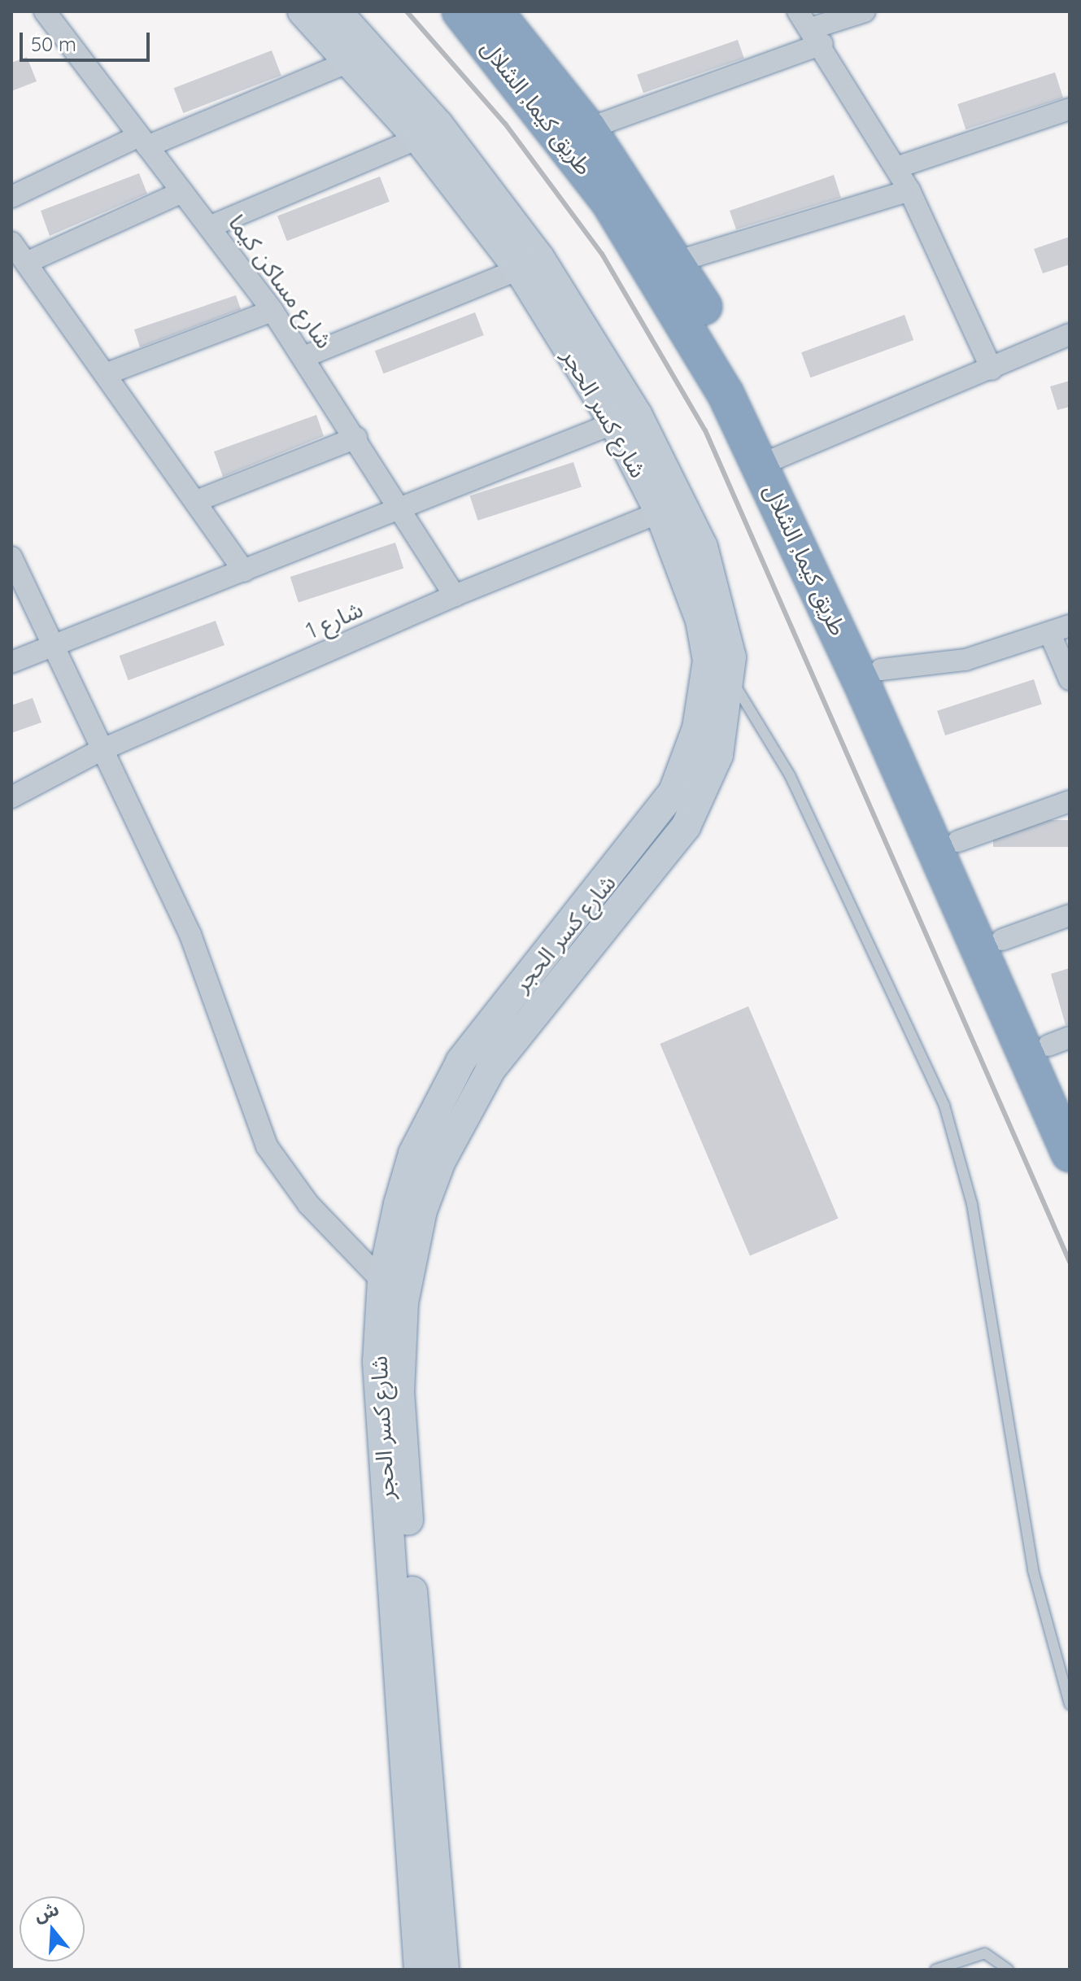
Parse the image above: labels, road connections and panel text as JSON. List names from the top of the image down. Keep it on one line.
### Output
{"streets":{"highway":["طريق كيما, الشلال"],"main road":["شارع كسر الحجر"],"street":["شارع مساكن كيما","شارع 1"]},"crossings":[["شارع مساكن كيما","شارع 1"],["شارع كسر الحجر","شارع 1"]],"scale_bar":"50 m","north":"top"}
